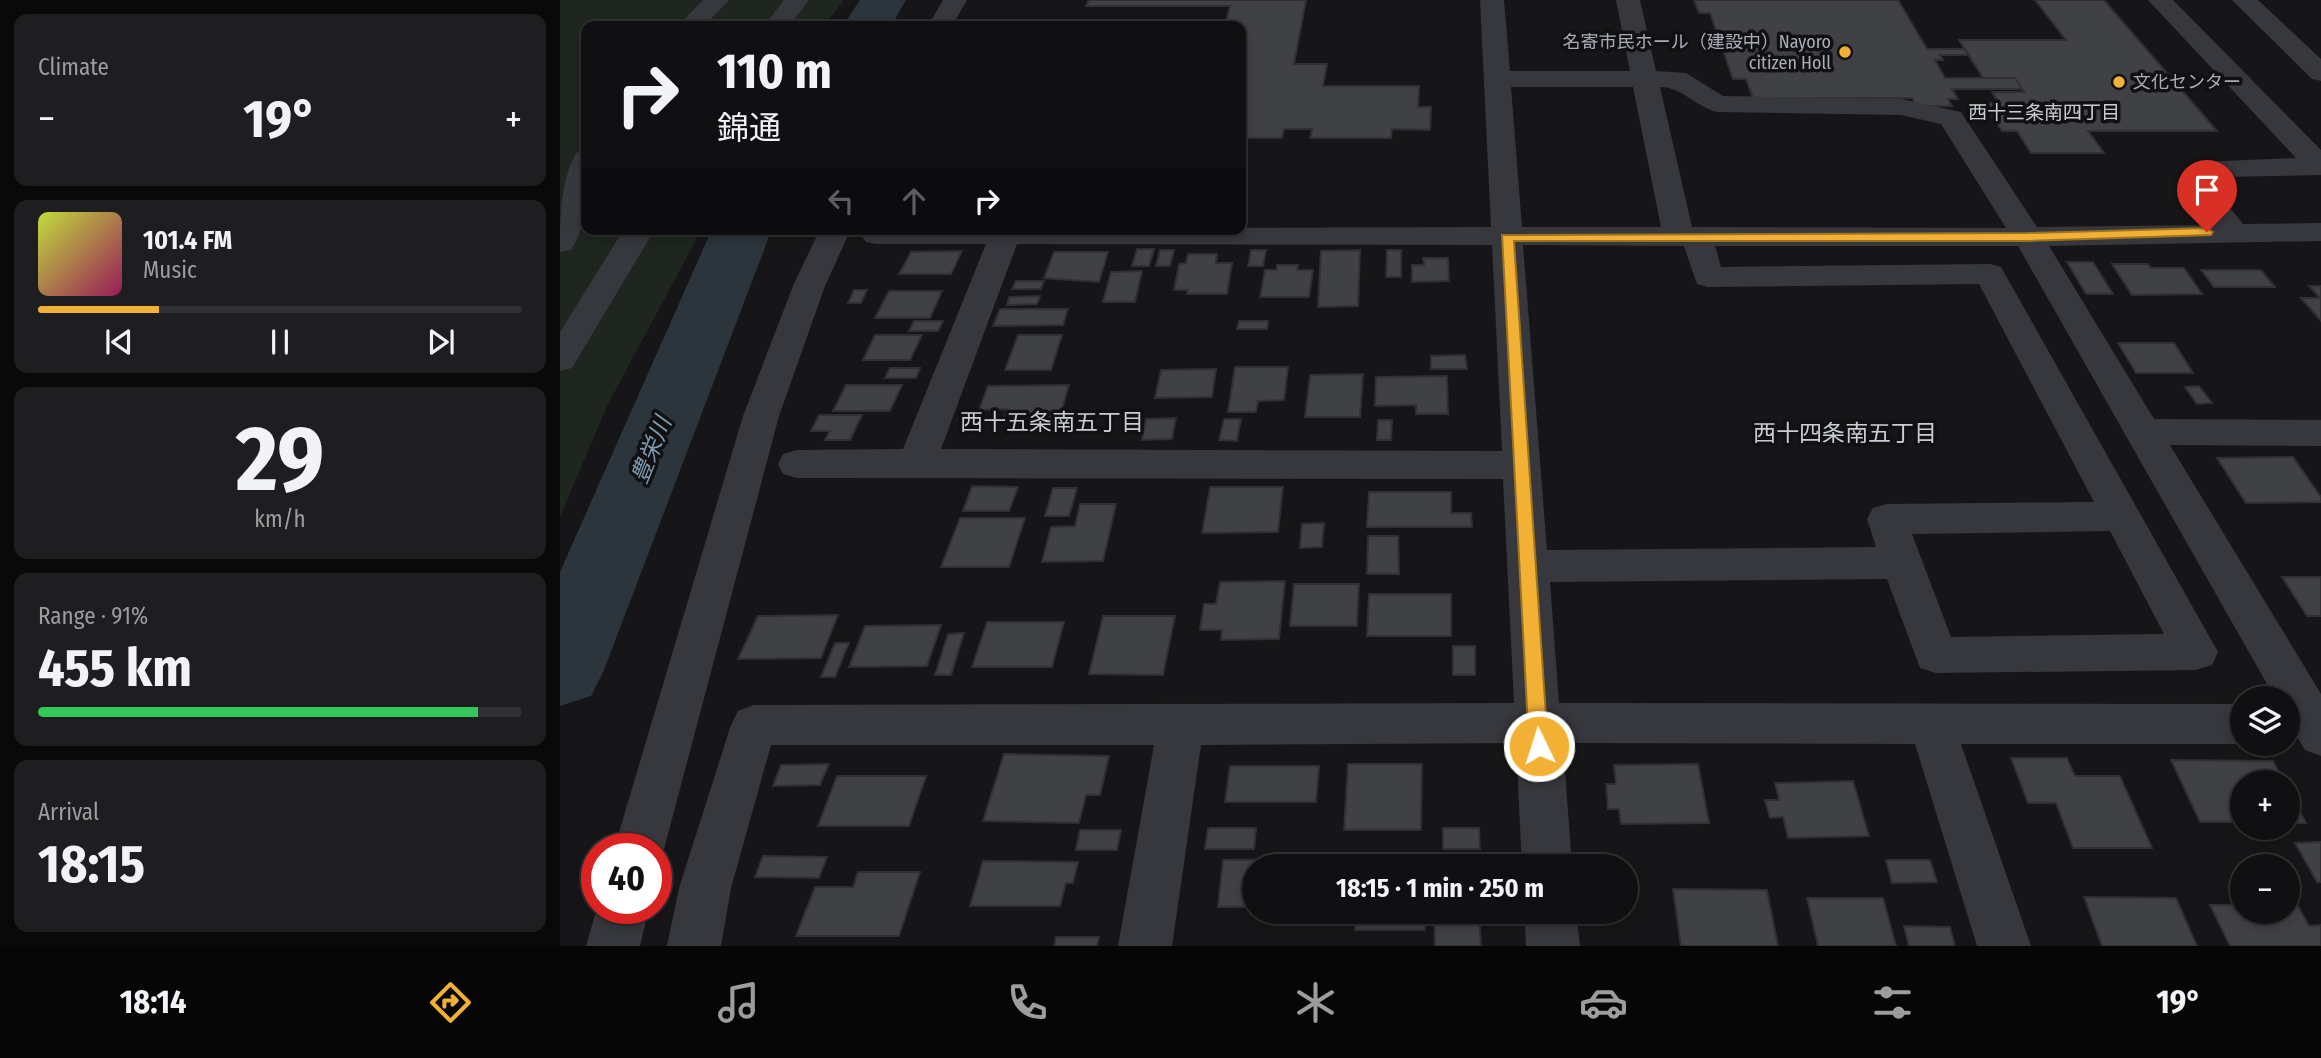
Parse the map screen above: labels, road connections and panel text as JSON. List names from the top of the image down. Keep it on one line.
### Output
{"districts":["西十三条南四丁目","西十五条南五丁目","西十四条南五丁目"],"water":["豊栄川"],"places":["名寄市民ホール（建設中）Nayoro citizen Holl","文化センター"],"page":{"tile":["Climate",["29","km/h"],["Range · 91%","455 km"],["Arrival","18:15"]],"turn":["110 m","錦通"],"heat":["−","19°","+"],"song":["101.4 FM","Music"],"map_buttons":["+","−"],"limit":"40","trip":"18:15 · 1 min · 250 m","tabs":["18:14","19°"]}}
